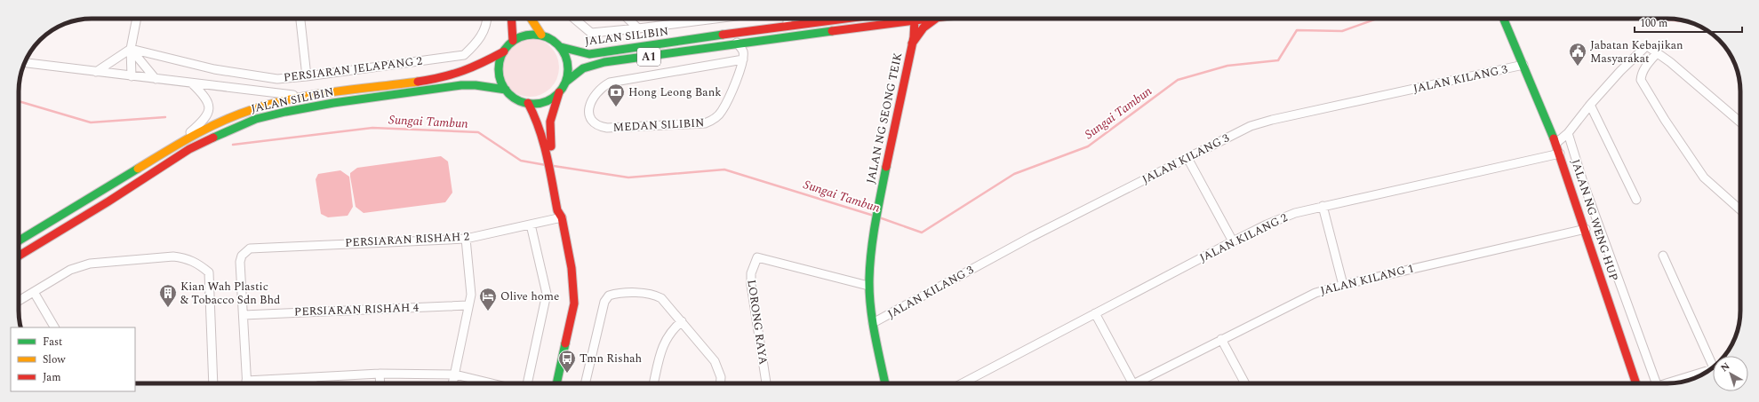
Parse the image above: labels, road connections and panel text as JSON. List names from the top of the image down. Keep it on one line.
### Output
{"streets":{"main road":["JALAN SILIBIN","A1","JALAN NG SEONG TEIK","JALAN NG WENG HUP"],"street":["PERSIARAN JELAPANG 2","JALAN KILANG 3","MEDAN SILIBIN","JALAN KILANG 2","PERSIARAN RISHAH 2","JALAN KILANG 1","PERSIARAN RISHAH 4","LORONG RAYA"]},"crossings":[["JALAN SILIBIN","A1"],["JALAN SILIBIN","JALAN NG SEONG TEIK"],["JALAN SILIBIN","MEDAN SILIBIN"],["JALAN KILANG 3","JALAN NG SEONG TEIK"],["JALAN KILANG 3","JALAN NG WENG HUP"],["JALAN NG SEONG TEIK","LORONG RAYA"],["JALAN NG WENG HUP","JALAN KILANG 2"],["JALAN NG WENG HUP","JALAN KILANG 1"],["PERSIARAN RISHAH 2","PERSIARAN RISHAH 4"]],"water":["Sungai Tambun"],"places":{"public building":["Jabatan Kebajikan Masyarakat"],"bank":["Hong Leong Bank"],"building":["Kian Wah Plastic & Tobacco Sdn Bhd"],"hotel":["Olive home"],"bus stop":["Tmn Rishah"]},"legend":["Fast","Slow","Jam"],"scale_bar":"100 m","north":"top left"}
